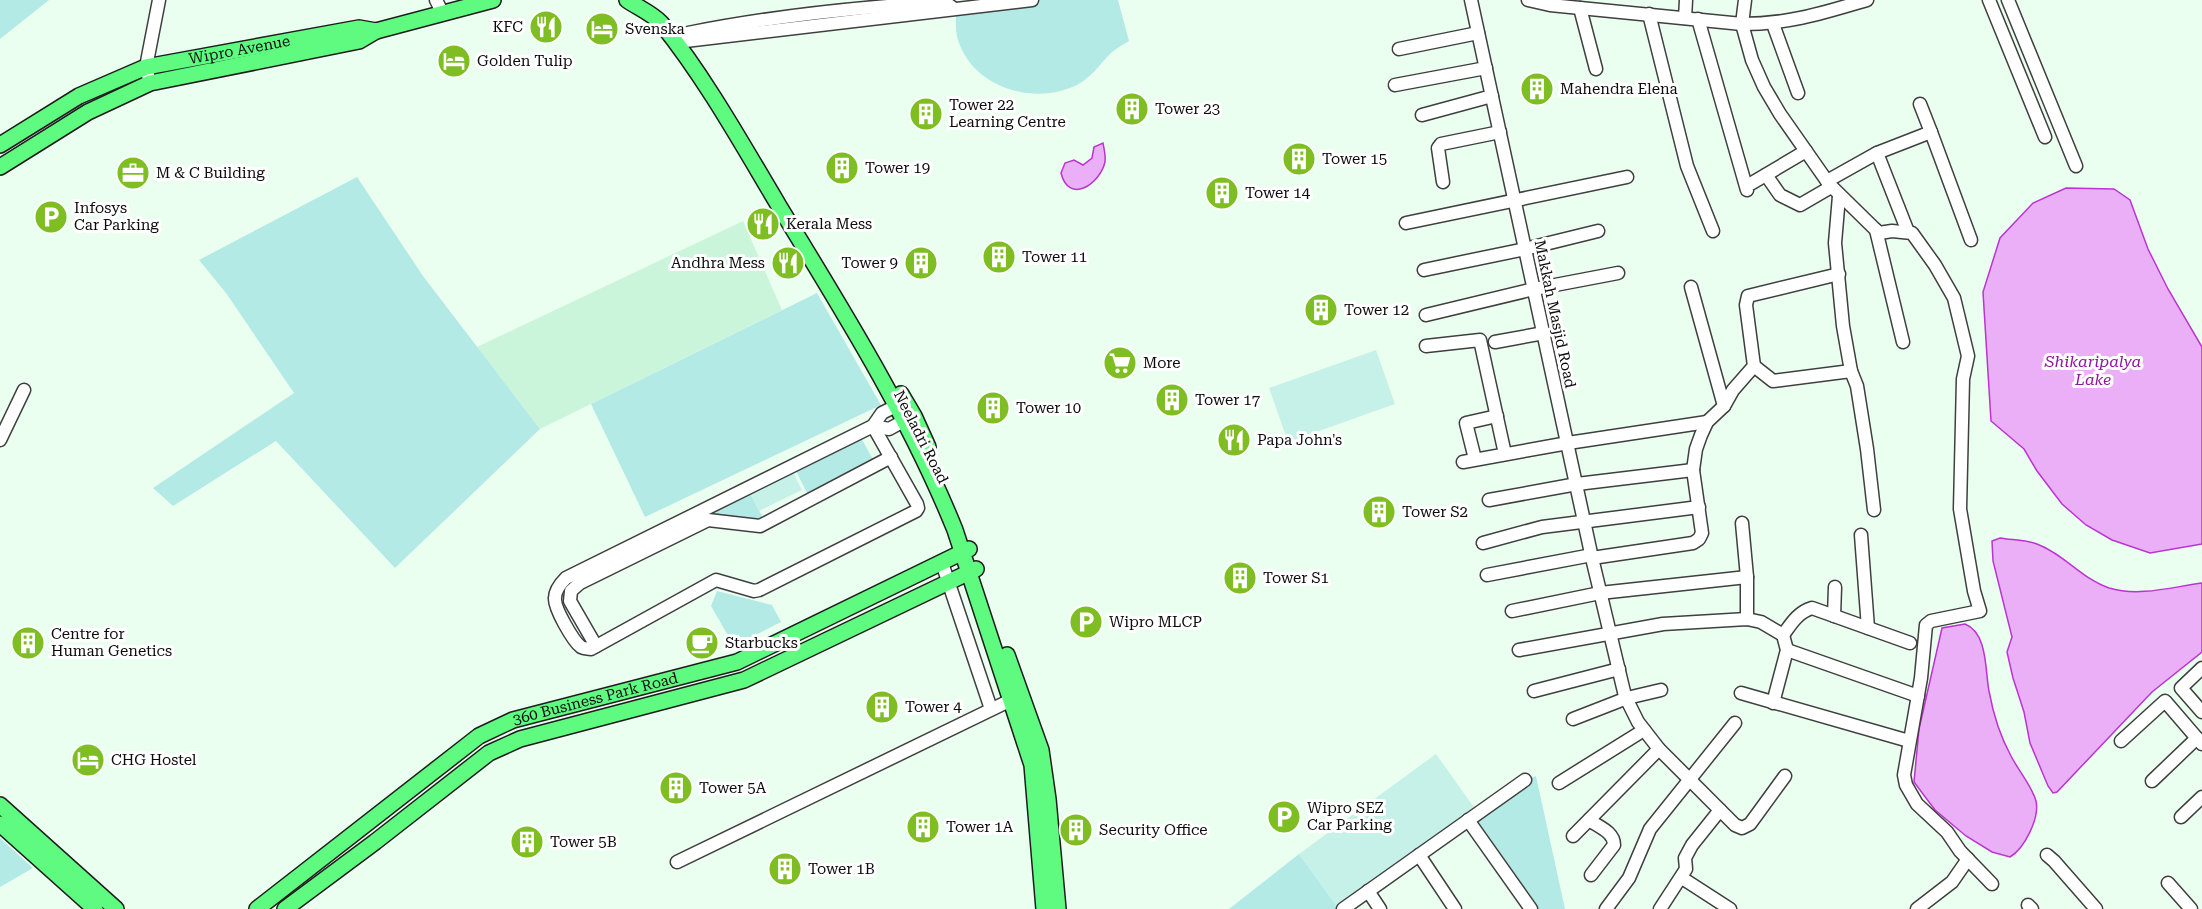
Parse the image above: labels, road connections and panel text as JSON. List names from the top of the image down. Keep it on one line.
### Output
{"streets":{"main road":["Wipro Avenue","Neeladri Road","360 Business Park Road"],"street":["Makkah Masjid Road"]},"crossings":[["Neeladri Road","360 Business Park Road"]],"water":["Shikaripalya Lake"],"places":{"restaurant":["KFC","Kerala Mess","Andhra Mess","Papa John's"],"hotel":["Svenska","Golden Tulip","CHG Hostel"],"building":["Mahendra Elena","Tower 23","Tower 22 Learning Centre","Tower 15","Tower 19","Tower 14","Tower 11","Tower 9","Tower 12","Tower 17","Tower 10","Tower S2","Tower S1","Centre for Human Genetics","Tower 4","Tower 5A","Tower 1A","Security Office","Tower 5B","Tower 1B"],"office":["M & C Building"],"parking":["Infosys Car Parking","Wipro MLCP","Wipro SEZ Car Parking"],"supermarket":["More"],"cafe":["Starbucks"]}}
